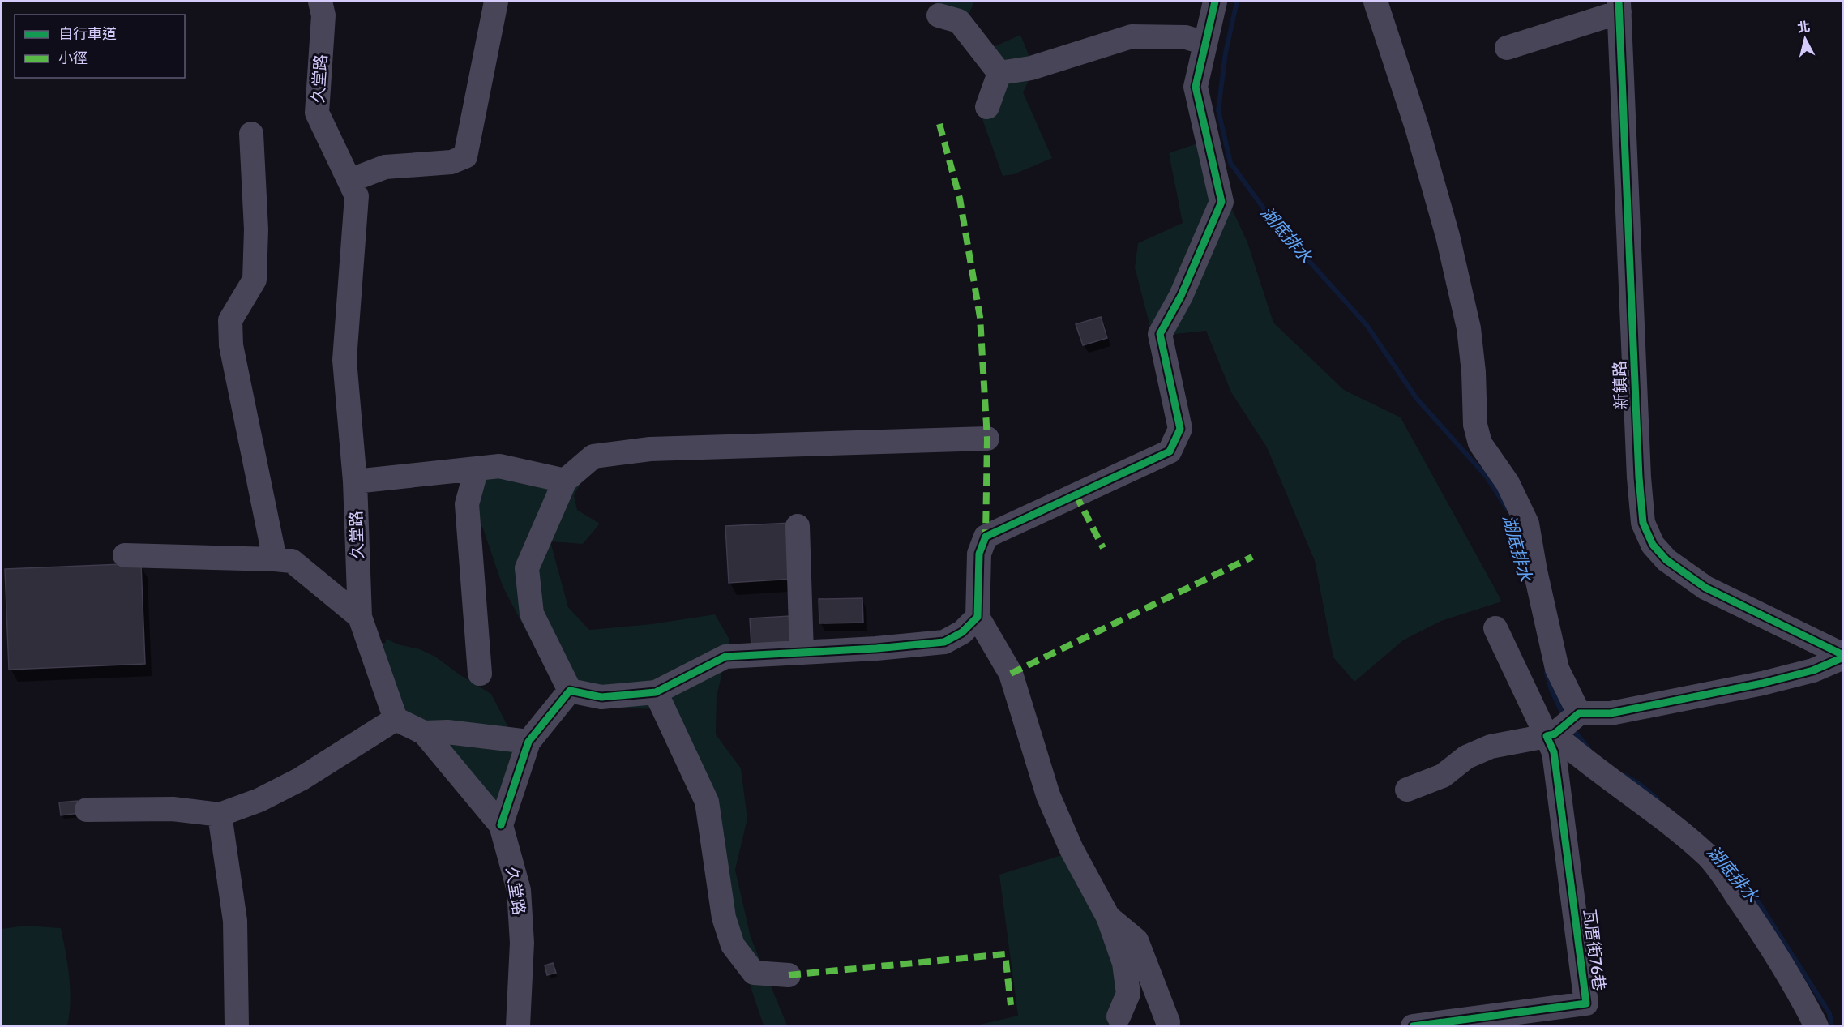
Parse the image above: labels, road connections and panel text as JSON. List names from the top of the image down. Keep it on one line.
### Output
{"streets":{"street":["久堂路","新鎮路","瓦厝街76巷"]},"water":["湖底排水"],"legend":["自行車道","小徑"],"north":"top"}
